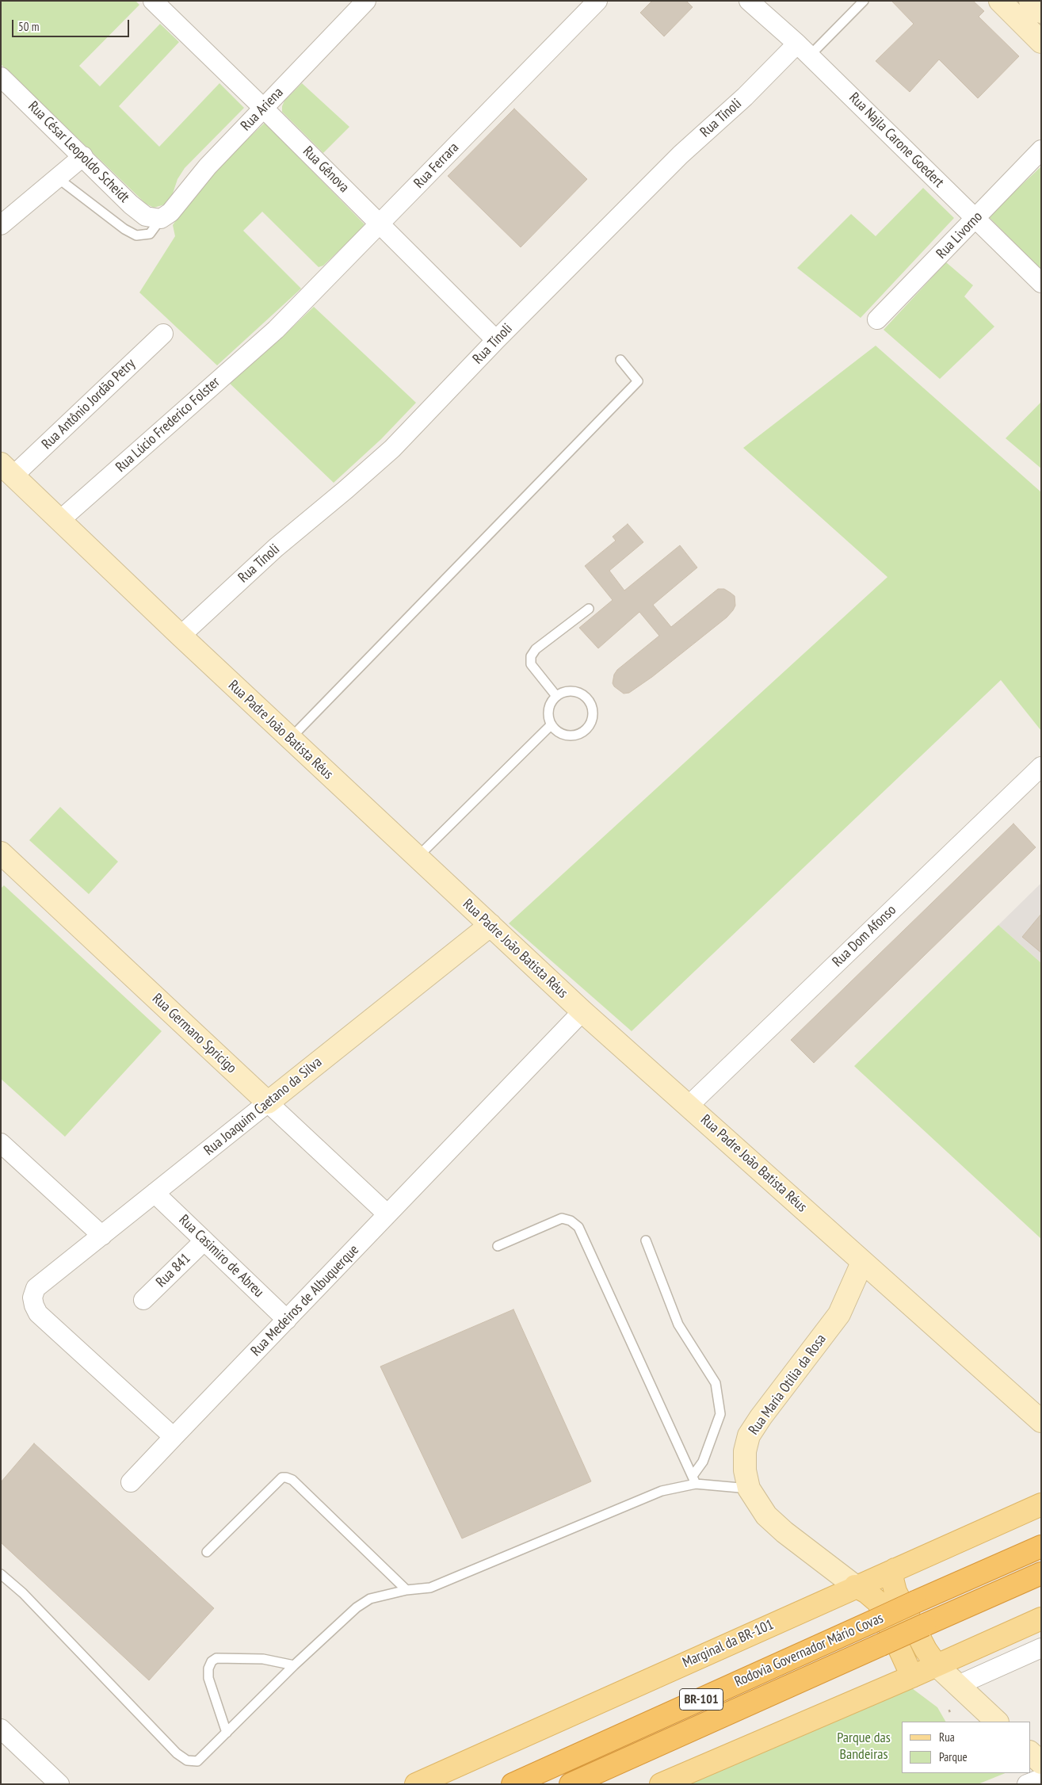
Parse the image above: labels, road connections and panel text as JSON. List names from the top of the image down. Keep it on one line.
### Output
{"streets":{"highway":["Rodovia Governador Mário Covas","BR-101"],"main road":["Rua Padre João Batista Réus","Rua Germano Spricigo","Rua Joaquim Caetano da Silva","Rua Maria Otília da Rosa","Marginal da BR-101"],"street":["Rua Ariena","Rua Tínoli","Rua Najla Carone Goedert","Rua César Leopoldo Scheidt","Rua Ferrara","Rua Gênova","Rua Livorno","Rua Antônio Jordão Petry","Rua Lúcio Frederico Folster","Rua Dom Afonso","Rua Casimiro de Abreu","Rua 841","Rua Medeiros de Albuquerque"]},"crossings":[["Rua Ariena","Rua César Leopoldo Scheidt"],["Rua Ariena","Rua Gênova"],["Rua Tínoli","Rua Najla Carone Goedert"],["Rua Tínoli","Rua Gênova"],["Rua Tínoli","Rua Padre João Batista Réus"],["Rua Najla Carone Goedert","Rua Livorno"],["Rua Ferrara","Rua Gênova"],["Rua Ferrara","Rua Lúcio Frederico Folster"],["Rua Antônio Jordão Petry","Rua Padre João Batista Réus"],["Rua Lúcio Frederico Folster","Rua Padre João Batista Réus"],["Rua Padre João Batista Réus","Rua Dom Afonso"],["Rua Padre João Batista Réus","Rua Joaquim Caetano da Silva"],["Rua Padre João Batista Réus","Rua Medeiros de Albuquerque"],["Rua Padre João Batista Réus","Rua Maria Otília da Rosa"],["Rua Germano Spricigo","Rua Joaquim Caetano da Silva"],["Rua Germano Spricigo","Rua Medeiros de Albuquerque"],["Rua Joaquim Caetano da Silva","Rua Casimiro de Abreu"],["Rua Joaquim Caetano da Silva","Rua Medeiros de Albuquerque"],["Rua Casimiro de Abreu","Rua 841"],["Rua Casimiro de Abreu","Rua Medeiros de Albuquerque"],["Rua Maria Otília da Rosa","Marginal da BR-101"]],"parks":["Parque das Bandeiras"],"legend":["Rua","Parque"],"scale_bar":"50 m"}
